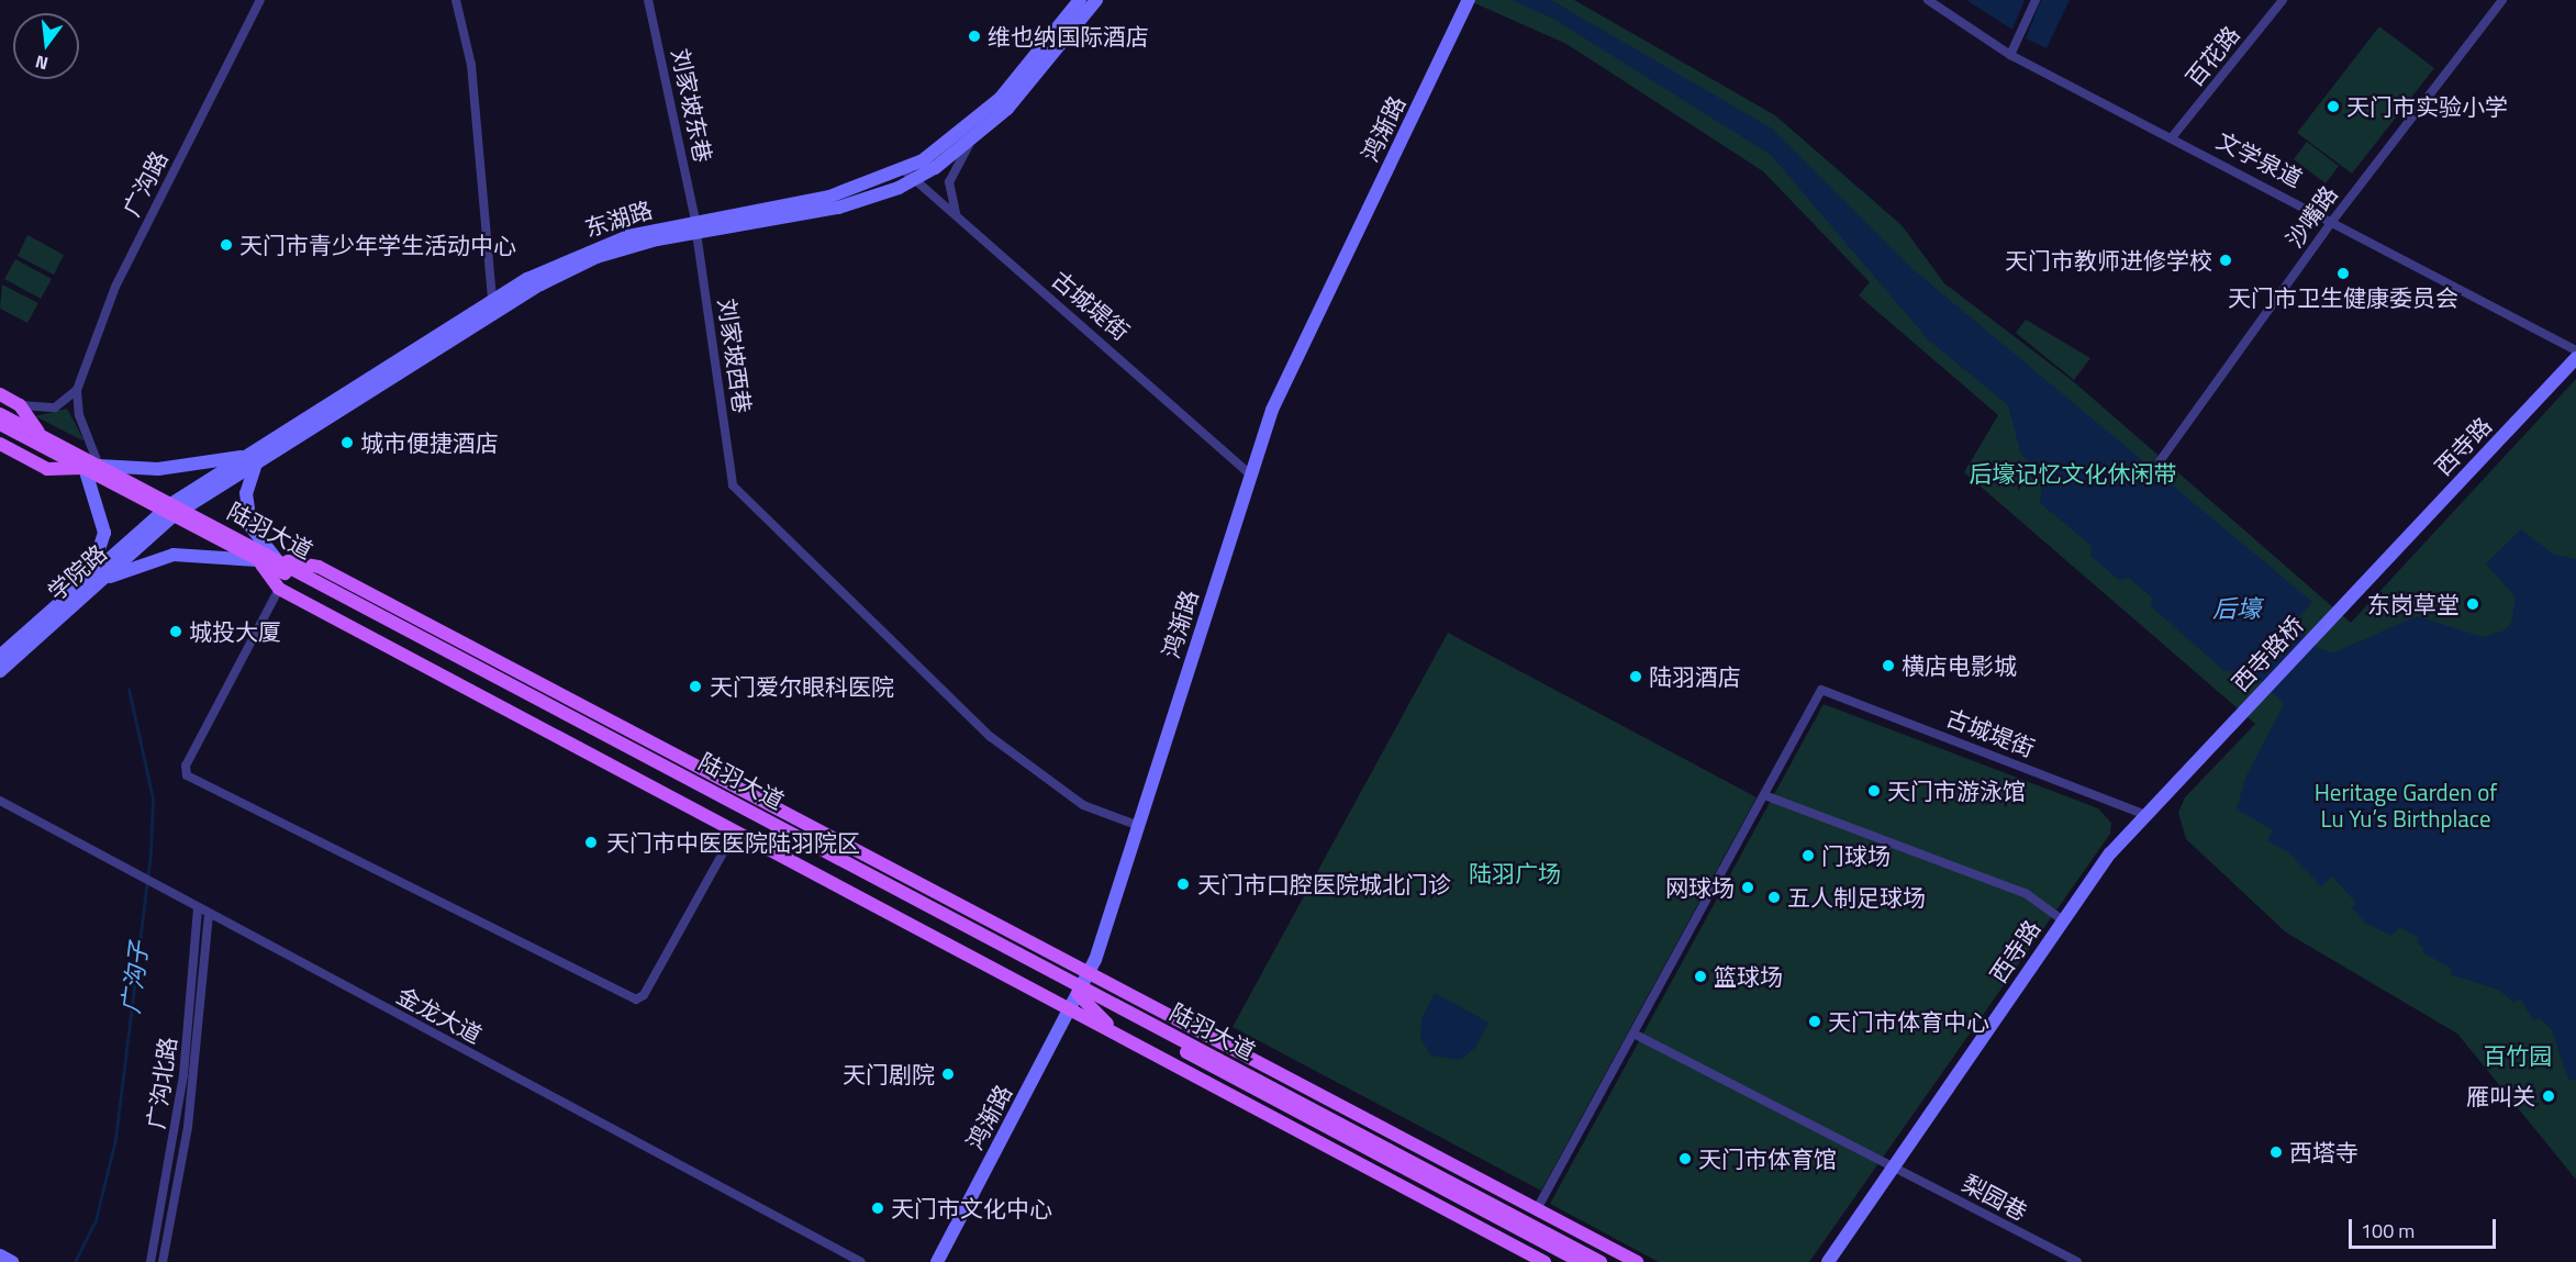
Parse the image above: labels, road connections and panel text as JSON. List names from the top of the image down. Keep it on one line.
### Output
{"streets":{"main road":["鸿渐路","东湖路","西寺路","陆羽大道","学院路","西寺路桥"],"street":["百花路","刘家坡东巷","文学泉道","广沟路","沙嘴路","古城堤街","刘家坡西巷","金龙大道","广沟北路","梨园巷"]},"crossings":[["百花路","文学泉道"],["刘家坡东巷","东湖路"],["刘家坡东巷","刘家坡西巷"],["鸿渐路","古城堤街"],["鸿渐路","刘家坡西巷"],["鸿渐路","陆羽大道"],["文学泉道","沙嘴路"],["东湖路","古城堤街"],["东湖路","刘家坡西巷"],["东湖路","陆羽大道"],["东湖路","学院路"],["古城堤街","西寺路"],["西寺路","西寺路桥"],["西寺路","梨园巷"],["陆羽大道","学院路"],["金龙大道","广沟北路"]],"water":["后壕","广沟子"],"parks":["后壕记忆文化休闲带","Heritage Garden of Lu Yu’s Birthplace","陆羽广场","百竹园"],"places":["维也纳国际酒店","天门市实验小学","天门市青少年学生活动中心","天门市教师进修学校","天门市卫生健康委员会","城市便捷酒店","东岗草堂","城投大厦","横店电影城","陆羽酒店","天门爱尔眼科医院","天门市游泳馆","天门市中医医院陆羽院区","门球场","天门市口腔医院城北门诊","网球场","五人制足球场","篮球场","天门市体育中心","天门剧院","雁叫关","西塔寺","天门市体育馆","天门市文化中心"],"scale_bar":"100 m","north":"bottom"}
